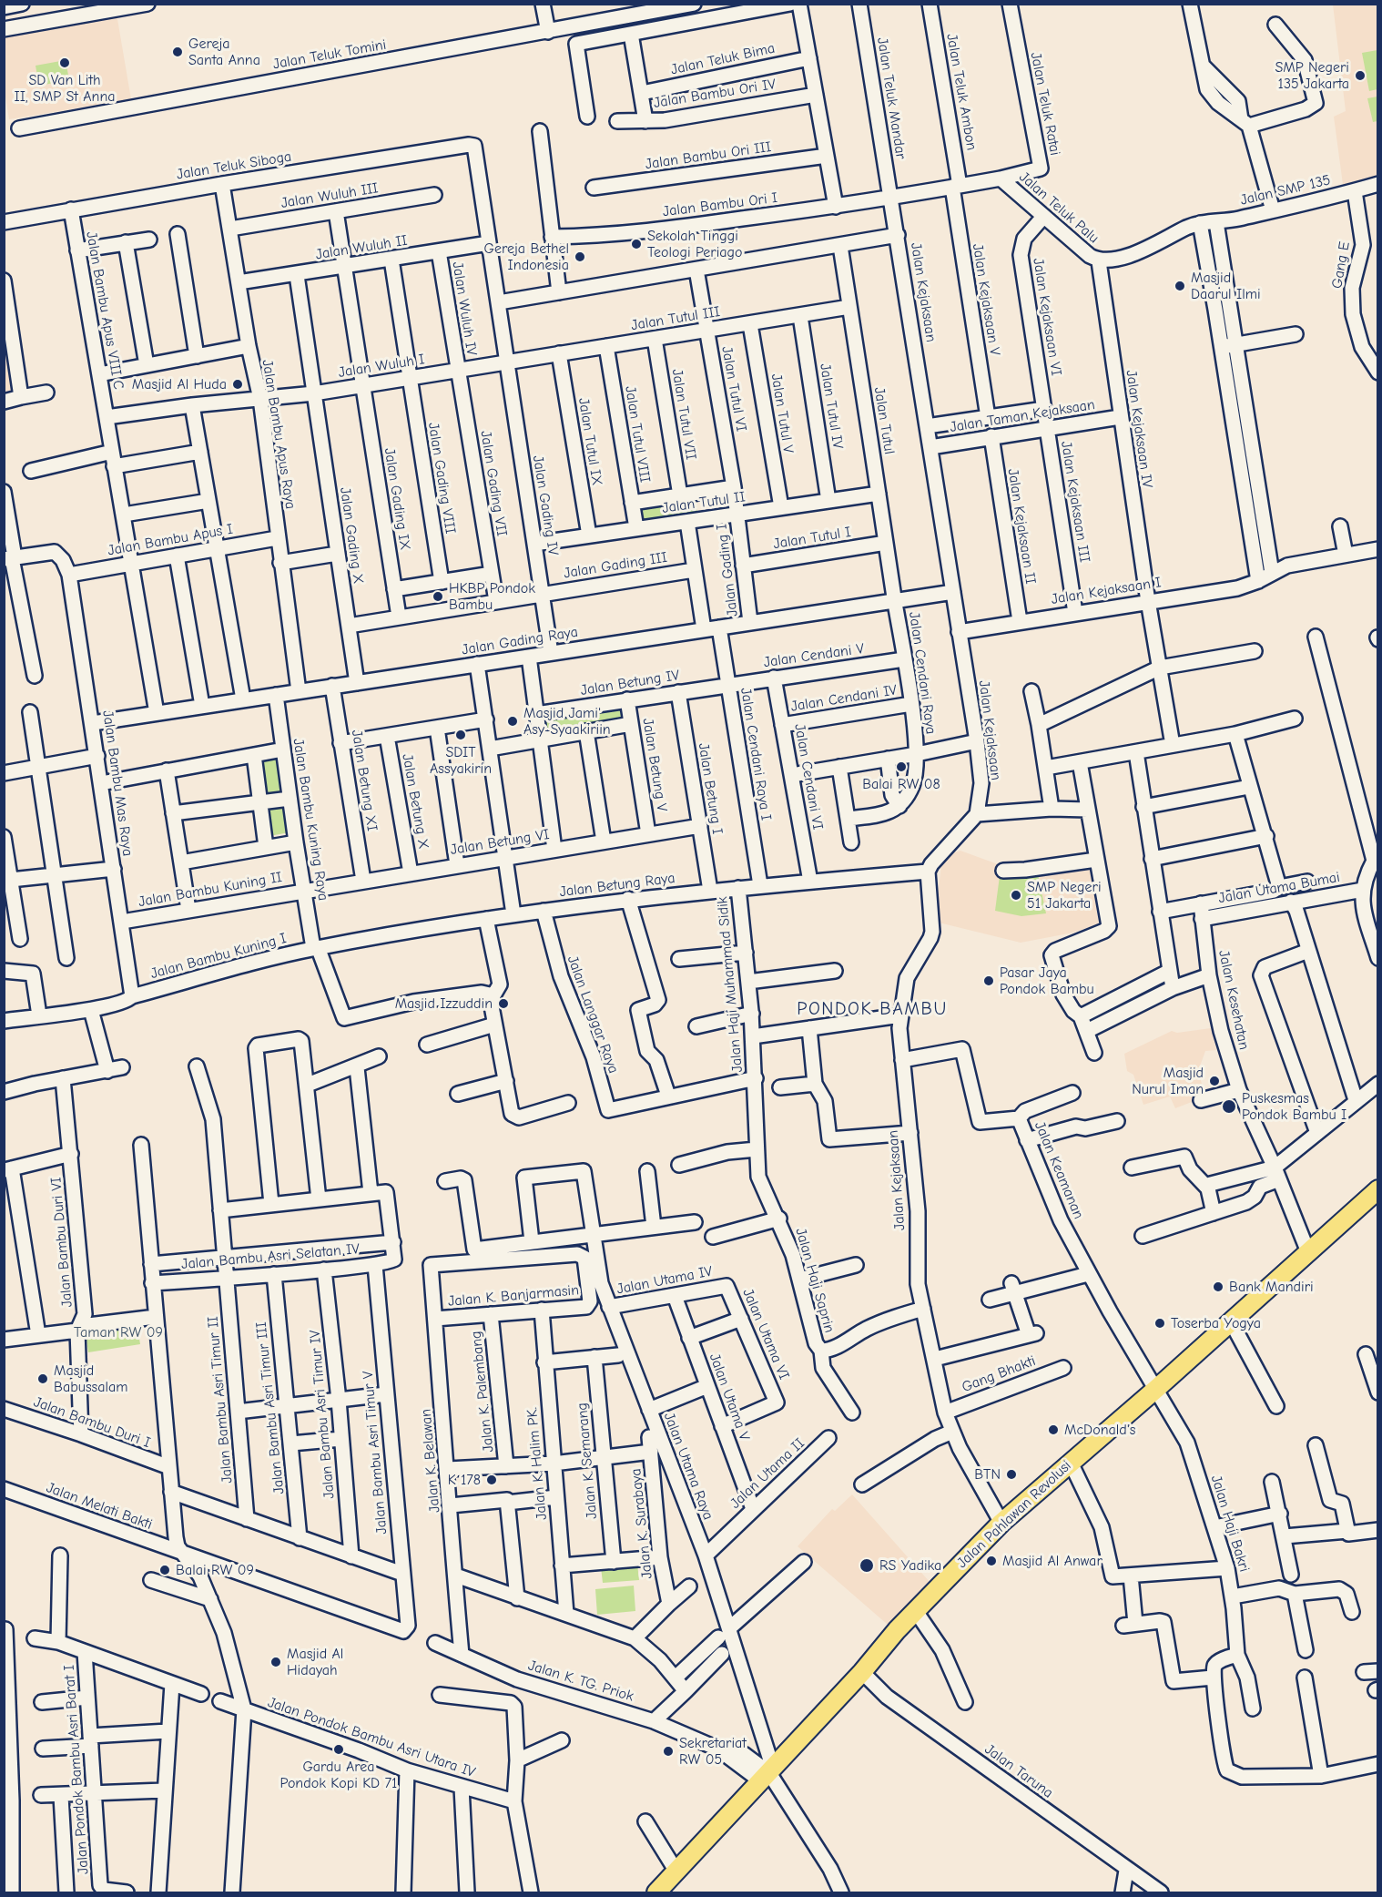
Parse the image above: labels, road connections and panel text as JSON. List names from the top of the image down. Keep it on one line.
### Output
{"streets":{"main road":["Jalan Pahlawan Revolusi"],"street":["Jalan Teluk Tomini","Jalan Teluk Bima","Jalan Teluk Ambon","Jalan Bambu Ori IV","Jalan Teluk Mandar","Jalan Teluk Ratai","Jalan Bambu Ori III","Jalan Teluk Siboga","Jalan SMP 135","Jalan Wuluh III","Jalan Bambu Ori I","Jalan Teluk Palu","Jalan Wuluh II","Gang E","Jalan Kejaksaan","Jalan Kejaksaan V","Jalan Wuluh IV","Jalan Bambu Apus VIII C","Jalan Kejaksaan VI","Jalan Tutul III","Jalan Wuluh I","Jalan Tutul VI","Jalan Tutul IV","Jalan Tutul V","Jalan Tutul VII","Jalan Taman Kejaksaan","Jalan Tutul","Jalan Kejaksaan IV","Jalan Bambu Apus Raya","Jalan Tutul VIII","Jalan Tutul IX","Jalan Gading VIII","Jalan Gading VII","Jalan Gading IX","Jalan Kejaksaan III","Jalan Tutul II","Jalan Gading IV","Jalan Kejaksaan II","Jalan Gading X","Jalan Tutul I","Jalan Bambu Apus I","Jalan Gading III","Jalan Gading I","Jalan Kejaksaan I","Jalan Gading Raya","Jalan Cendani V","Jalan Cendani Raya","Jalan Betung IV","Jalan Cendani IV","Jalan Cendani Raya I","Jalan Betung V","Jalan Cendani VI","Jalan Betung XI","Jalan Bambu Mas Raya","Jalan Betung I","Jalan Betung X","Jalan Bambu Kuning Raya","Jalan Betung VI","Jalan Betung Raya","Jalan Utama Bumai","Jalan Bambu Kuning II","Jalan Bambu Kuning I","Jalan Haji Muhammad Sidik","Jalan Kesehatan","Jalan Langgar Raya","Jalan Keamanan","Jalan Bambu Duri VI","Jalan Bambu Asri Selatan IV","Jalan Utama IV","Jalan Haji Saprin","Jalan K. Banjarmasin","Jalan Utama VI","Gang Bhakti","Jalan K. Palembang","Jalan Utama V","Jalan Bambu Asri Timur II","Jalan Bambu Asri Timur III","Jalan Bambu Asri Timur IV","Jalan Bambu Duri I","Jalan Bambu Asri Timur V","Jalan K. Belawan","Jalan K. Semarang","Jalan K. Halim PK.","Jalan Utama Raya","Jalan Utama II","Jalan Melati Bakti","Jalan K. Surabaya","Jalan Haji Bakri","Jalan K. TG. Priok","Jalan Pondok Bambu Asri Utara IV","Jalan Pondok Bambu Asri Barat I","Jalan Taruna"]},"crossings":[["Jalan Teluk Ambon","Jalan Teluk Palu"],["Jalan Teluk Ambon","Jalan Kejaksaan V"],["Jalan Teluk Mandar","Jalan Bambu Ori I"],["Jalan Teluk Mandar","Jalan Teluk Palu"],["Jalan Teluk Mandar","Jalan Kejaksaan"],["Jalan Teluk Ratai","Jalan Teluk Palu"],["Jalan Teluk Siboga","Jalan Bambu Apus VIII C"],["Jalan Teluk Siboga","Jalan Bambu Apus Raya"],["Jalan Teluk Siboga","Jalan Gading IV"],["Jalan SMP 135","Jalan Teluk Palu"],["Jalan SMP 135","Gang E"],["Jalan Wuluh III","Jalan Bambu Apus Raya"],["Jalan Wuluh III","Jalan Gading IX"],["Jalan Bambu Ori I","Jalan Teluk Palu"],["Jalan Bambu Ori I","Jalan Kejaksaan"],["Jalan Teluk Palu","Jalan Kejaksaan"],["Jalan Teluk Palu","Jalan Kejaksaan V"],["Jalan Teluk Palu","Jalan Kejaksaan VI"],["Jalan Teluk Palu","Jalan Kejaksaan IV"],["Jalan Wuluh II","Jalan Wuluh IV"],["Jalan Wuluh II","Jalan Bambu Apus Raya"],["Jalan Wuluh II","Jalan Gading VIII"],["Jalan Wuluh II","Jalan Gading IX"],["Jalan Wuluh II","Jalan Gading IV"],["Jalan Wuluh II","Jalan Gading X"],["Jalan Kejaksaan","Jalan Taman Kejaksaan"],["Jalan Kejaksaan","Jalan Kejaksaan I"],["Jalan Kejaksaan","Jalan Gading Raya"],["Jalan Kejaksaan","Jalan Cendani Raya"],["Jalan Kejaksaan","Jalan Betung Raya"],["Jalan Kejaksaan","Jalan Keamanan"],["Jalan Kejaksaan","Jalan Haji Saprin"],["Jalan Kejaksaan","Gang Bhakti"],["Jalan Kejaksaan","Jalan Pahlawan Revolusi"],["Jalan Kejaksaan V","Jalan Taman Kejaksaan"],["Jalan Wuluh IV","Jalan Wuluh I"],["Jalan Wuluh IV","Jalan Gading VII"],["Jalan Bambu Apus VIII C","Jalan Wuluh I"],["Jalan Bambu Apus VIII C","Jalan Bambu Apus I"],["Jalan Bambu Apus VIII C","Jalan Gading Raya"],["Jalan Kejaksaan VI","Jalan Taman Kejaksaan"],["Jalan Kejaksaan VI","Jalan Kejaksaan III"],["Jalan Tutul III","Jalan Wuluh I"],["Jalan Tutul III","Jalan Tutul VI"],["Jalan Tutul III","Jalan Tutul IV"],["Jalan Tutul III","Jalan Tutul V"],["Jalan Tutul III","Jalan Tutul VII"],["Jalan Tutul III","Jalan Tutul"],["Jalan Tutul III","Jalan Tutul VIII"],["Jalan Tutul III","Jalan Tutul IX"],["Jalan Tutul III","Jalan Gading IV"],["Jalan Wuluh I","Jalan Bambu Apus Raya"],["Jalan Wuluh I","Jalan Gading VIII"],["Jalan Wuluh I","Jalan Gading VII"],["Jalan Wuluh I","Jalan Gading IX"],["Jalan Wuluh I","Jalan Gading IV"],["Jalan Wuluh I","Jalan Gading X"],["Jalan Tutul VI","Jalan Tutul II"],["Jalan Tutul VI","Jalan Gading I"],["Jalan Tutul IV","Jalan Tutul II"],["Jalan Tutul V","Jalan Tutul II"],["Jalan Taman Kejaksaan","Jalan Kejaksaan IV"],["Jalan Taman Kejaksaan","Jalan Kejaksaan III"],["Jalan Taman Kejaksaan","Jalan Kejaksaan II"],["Jalan Tutul","Jalan Tutul II"],["Jalan Tutul","Jalan Tutul I"],["Jalan Tutul","Jalan Gading Raya"],["Jalan Tutul","Jalan Cendani Raya"],["Jalan Kejaksaan IV","Jalan Kejaksaan I"],["Jalan Bambu Apus Raya","Jalan Bambu Apus I"],["Jalan Bambu Apus Raya","Jalan Gading Raya"],["Jalan Tutul VIII","Jalan Tutul II"],["Jalan Tutul IX","Jalan Tutul II"],["Jalan Gading VII","Jalan Gading III"],["Jalan Gading IX","Jalan Gading III"],["Jalan Kejaksaan III","Jalan Kejaksaan I"],["Jalan Tutul II","Jalan Gading IV"],["Jalan Tutul II","Jalan Gading I"],["Jalan Gading IV","Jalan Gading III"],["Jalan Gading IV","Jalan Gading Raya"],["Jalan Kejaksaan II","Jalan Kejaksaan I"],["Jalan Gading X","Jalan Gading III"],["Jalan Gading X","Jalan Gading Raya"],["Jalan Tutul I","Jalan Gading I"],["Jalan Bambu Apus I","Jalan Bambu Mas Raya"],["Jalan Gading I","Jalan Gading Raya"],["Jalan Gading Raya","Jalan Cendani Raya"],["Jalan Gading Raya","Jalan Cendani Raya I"],["Jalan Gading Raya","Jalan Betung XI"],["Jalan Gading Raya","Jalan Bambu Mas Raya"],["Jalan Gading Raya","Jalan Bambu Kuning Raya"],["Jalan Cendani V","Jalan Cendani Raya"],["Jalan Cendani V","Jalan Betung IV"],["Jalan Cendani V","Jalan Cendani Raya I"],["Jalan Cendani V","Jalan Cendani VI"],["Jalan Cendani Raya","Jalan Cendani IV"],["Jalan Betung IV","Jalan Cendani Raya I"],["Jalan Betung IV","Jalan Betung V"],["Jalan Betung IV","Jalan Betung I"],["Jalan Cendani IV","Jalan Cendani VI"],["Jalan Cendani Raya I","Jalan Betung Raya"],["Jalan Betung V","Jalan Betung VI"],["Jalan Cendani VI","Jalan Betung Raya"],["Jalan Betung XI","Jalan Betung VI"],["Jalan Bambu Mas Raya","Jalan Bambu Kuning II"],["Jalan Bambu Mas Raya","Jalan Bambu Kuning I"],["Jalan Betung I","Jalan Betung VI"],["Jalan Betung I","Jalan Betung Raya"],["Jalan Betung X","Jalan Betung VI"],["Jalan Bambu Kuning Raya","Jalan Betung VI"],["Jalan Bambu Kuning Raya","Jalan Betung Raya"],["Jalan Bambu Kuning Raya","Jalan Bambu Kuning II"],["Jalan Bambu Kuning Raya","Jalan Bambu Kuning I"],["Jalan Betung VI","Jalan Bambu Kuning II"],["Jalan Betung Raya","Jalan Bambu Kuning I"],["Jalan Betung Raya","Jalan Haji Muhammad Sidik"],["Jalan Betung Raya","Jalan Langgar Raya"],["Jalan Utama Bumai","Jalan Kesehatan"],["Jalan Haji Muhammad Sidik","Jalan Langgar Raya"],["Jalan Haji Muhammad Sidik","Jalan Haji Saprin"],["Jalan Kesehatan","Jalan Pahlawan Revolusi"],["Jalan Langgar Raya","Jalan Haji Saprin"],["Jalan Keamanan","Jalan Pahlawan Revolusi"],["Jalan Keamanan","Jalan Haji Bakri"],["Jalan Bambu Duri VI","Jalan Bambu Duri I"],["Jalan Bambu Asri Selatan IV","Jalan Bambu Asri Timur II"],["Jalan Bambu Asri Selatan IV","Jalan Bambu Asri Timur III"],["Jalan Bambu Asri Selatan IV","Jalan Bambu Asri Timur IV"],["Jalan Bambu Asri Selatan IV","Jalan Bambu Asri Timur V"],["Jalan Utama IV","Jalan Utama VI"],["Jalan Utama IV","Jalan Utama V"],["Jalan Utama IV","Jalan Utama Raya"],["Jalan K. Banjarmasin","Jalan K. Palembang"],["Jalan K. Banjarmasin","Jalan K. Belawan"],["Jalan K. Banjarmasin","Jalan K. Halim PK."],["Jalan Utama VI","Jalan Utama V"],["Jalan Utama V","Jalan Utama II"],["Jalan Bambu Asri Timur V","Jalan Melati Bakti"],["Jalan K. Belawan","Jalan K. TG. Priok"],["Jalan Utama Raya","Jalan Utama II"],["Jalan Utama Raya","Jalan Pahlawan Revolusi"],["Jalan Utama Raya","Jalan K. TG. Priok"],["Jalan Pahlawan Revolusi","Jalan Haji Bakri"],["Jalan Pahlawan Revolusi","Jalan K. TG. Priok"],["Jalan Pahlawan Revolusi","Jalan Taruna"]],"districts":["PONDOK BAMBU"],"parks":["Taman RW 09"],"places":["Gereja Santa Anna","SD Van Lith II, SMP St Anna","SMP Negeri 135 Jakarta","Sekolah Tinggi Teologi Periago","Gereja Bethel Indonesia","Masjid Daarul Ilmi","Masjid Al Huda","HKBP Pondok Bambu","Masjid Jami' Asy-Syaakiriin","SDIT Assyakirin","Balai RW 08","SMP Negeri 51 Jakarta","Pasar Jaya Pondok Bambu","Masjid Izzuddin","Masjid Nurul Iman","Puskesmas Pondok Bambu I","Bank Mandiri","Toserba Yogya","Masjid Babussalam","McDonald's","BTN","K 178","Masjid Al Anwar","RS Yadika","Balai RW 09","Masjid Al Hidayah","Gardu Area Pondok Kopi KD 71","Sekretariat RW 05"]}
